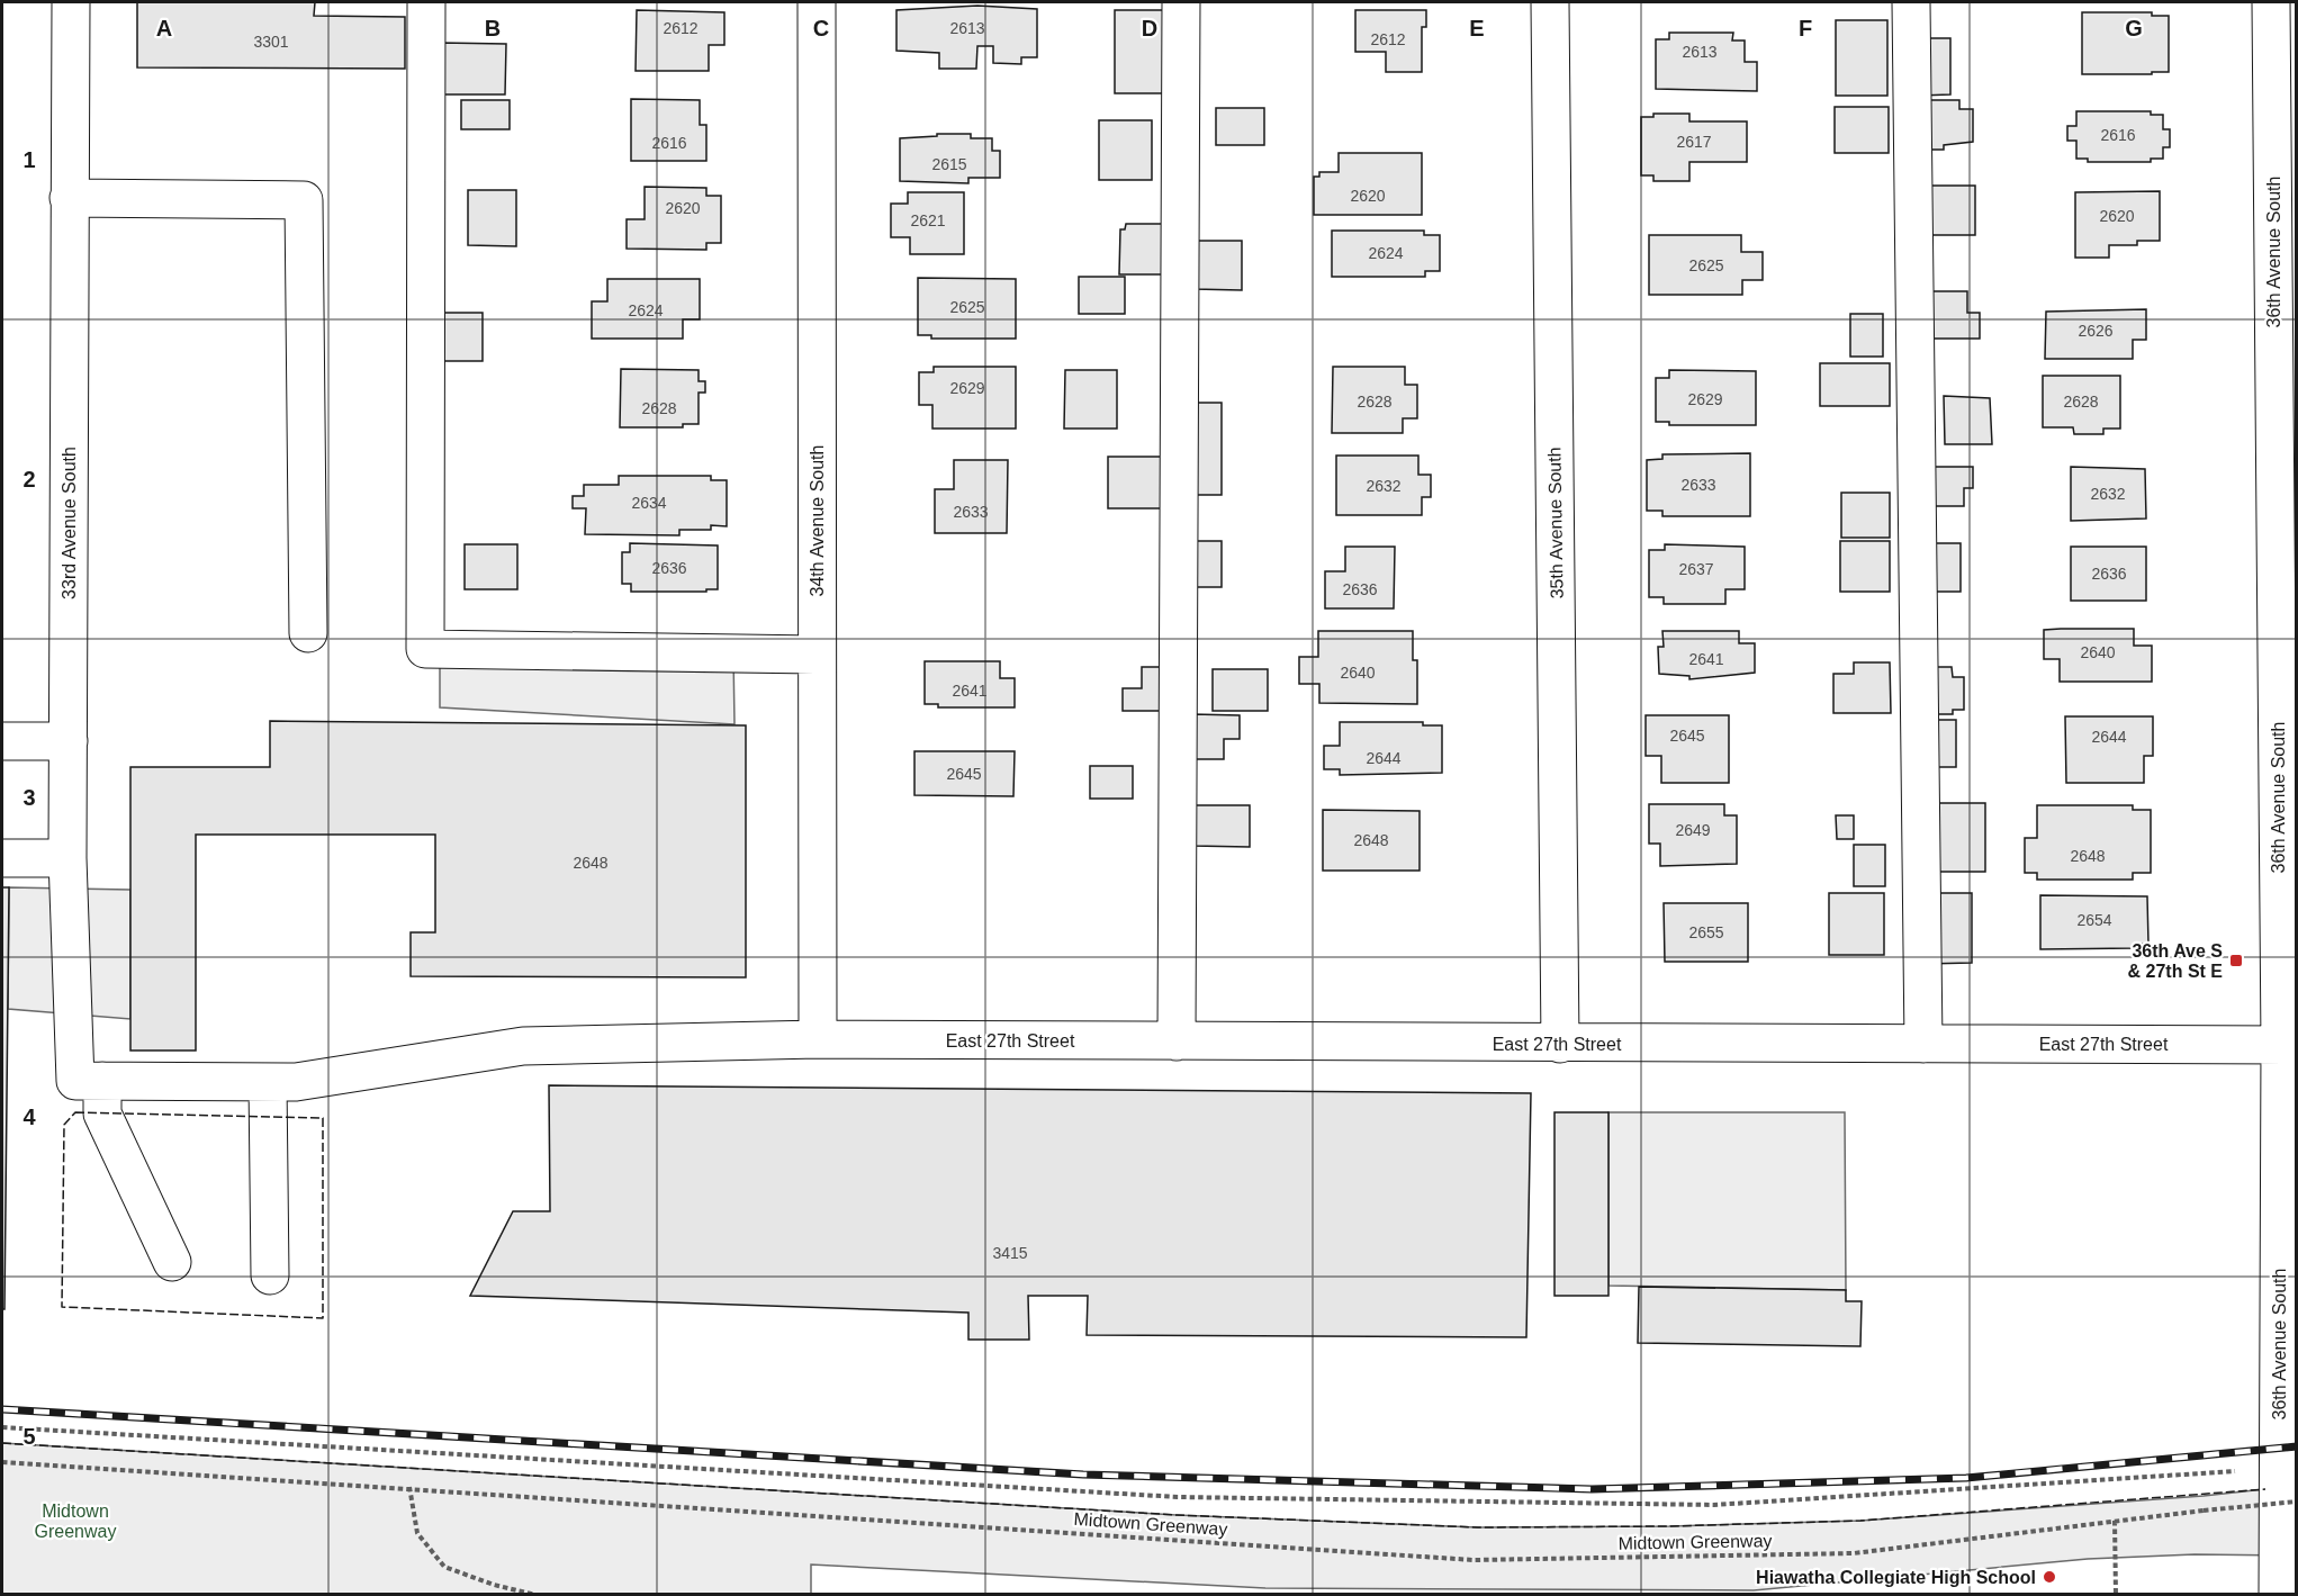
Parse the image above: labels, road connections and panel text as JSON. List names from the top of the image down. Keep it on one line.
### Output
{"streets":{"street":["36th Avenue South","34th Avenue South","33rd Avenue South","35th Avenue South","East 27th Street"],"path":["Midtown Greenway"]},"crossings":[["36th Avenue South","East 27th Street"],["34th Avenue South","East 27th Street"],["33rd Avenue South","East 27th Street"],["35th Avenue South","East 27th Street"]],"parks":["Midtown Greenway"],"places":{"transit":["36th Ave S & 27th St E"],"other":["Hiawatha Collegiate High School"]},"house_numbers":["2612","2613","2612","3301","2613","2616","2617","2616","2615","2620","2620","2620","2621","2624","2625","2625","2624","2626","2629","2629","2628","2628","2628","2633","2632","2632","2634","2633","2636","2637","2636","2636","2640","2641","2640","2641","2645","2644","2644","2645","2649","2648","2648","2648","2654","2655","3415"],"grid":{"columns":["A","B","C","D","E","F","G"],"rows":["1","2","3","4","5"]}}
